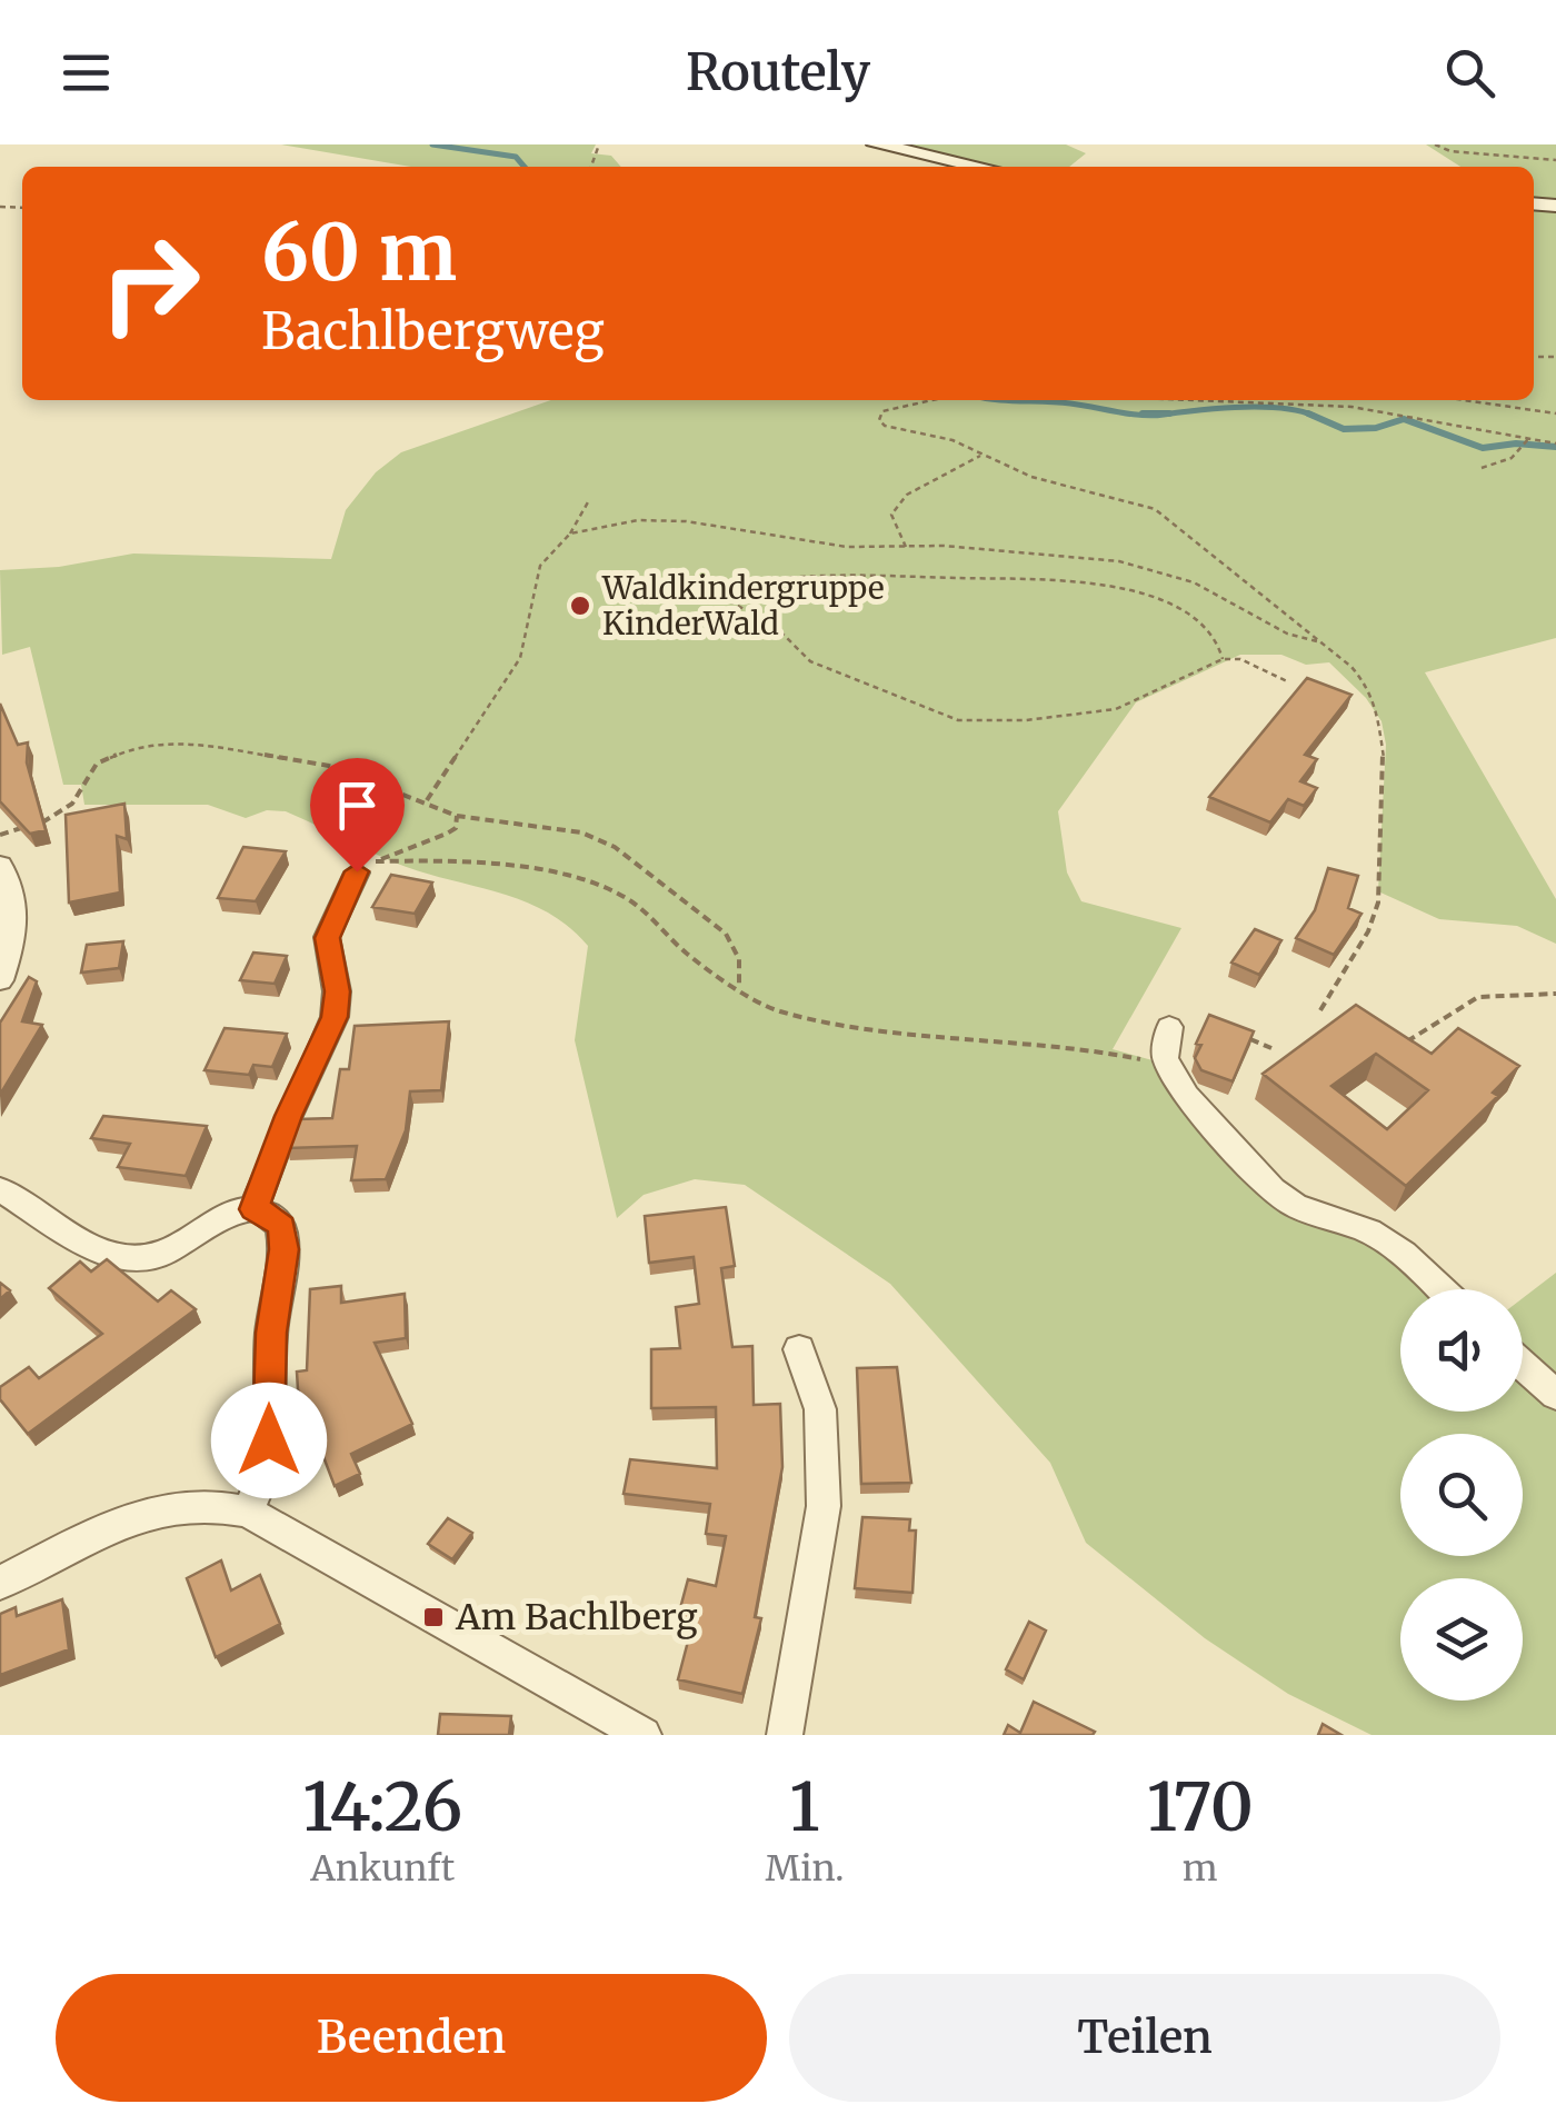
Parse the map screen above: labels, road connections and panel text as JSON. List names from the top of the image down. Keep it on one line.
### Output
{"places":{"other":["Waldkindergruppe KinderWald"],"transit":["Am Bachlberg"]},"page":{"header":"Routely","turn":["60 m","Bachlbergweg"],"eta":["14:26","Ankunft","1","Min.","170","m"],"buttons":["Beenden","Teilen"]}}
